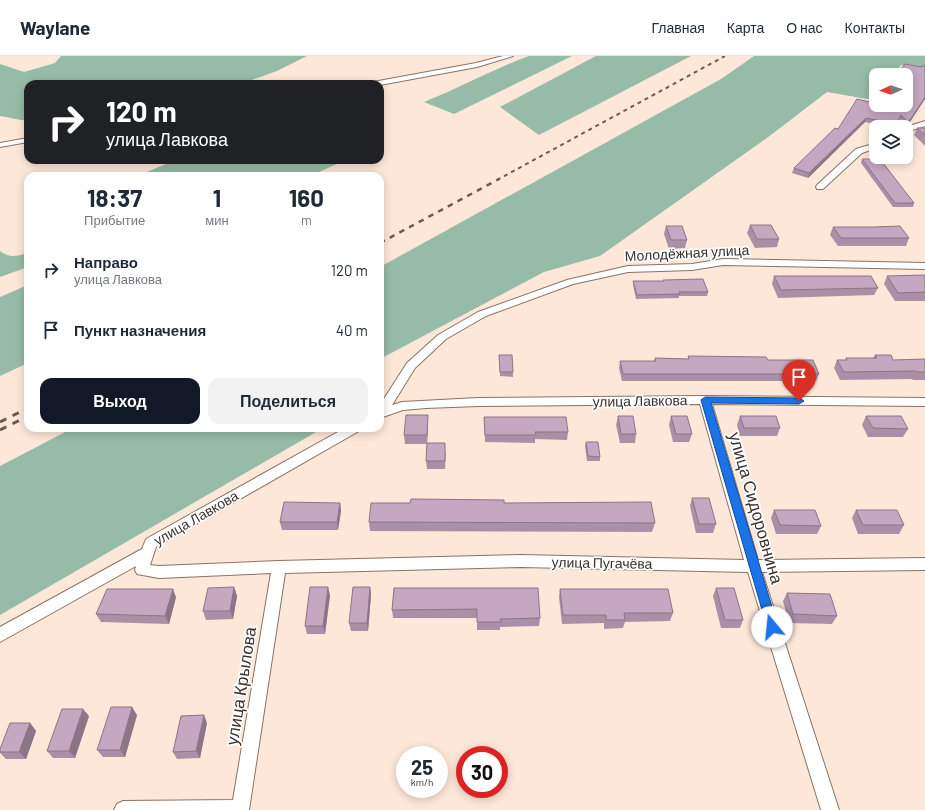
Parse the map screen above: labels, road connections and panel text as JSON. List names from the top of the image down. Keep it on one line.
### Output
{"streets":{"street":["Молодёжная улица","улица Лавкова","улица Сидоровнина","улица Пугачёва","улица Крылова"]},"crossings":[["улица Лавкова","улица Сидоровнина"],["улица Лавкова","улица Пугачёва"],["улица Сидоровнина","улица Пугачёва"],["улица Пугачёва","улица Крылова"]],"north":"left","page":{"header":"Waylane","nav":["Главная","Карта","О нас","Контакты"],"turn":["120 m","улица Лавкова"],"eta":["18:37","Прибытие","1","мин","160","m"],"list":[{"name":"Направо","note":"улица Лавкова","value":"120 m"},{"name":"Пункт назначения","value":"40 m"}],"buttons":["Выход","Поделиться"],"speed":"25 km/h","limit":"30"}}
